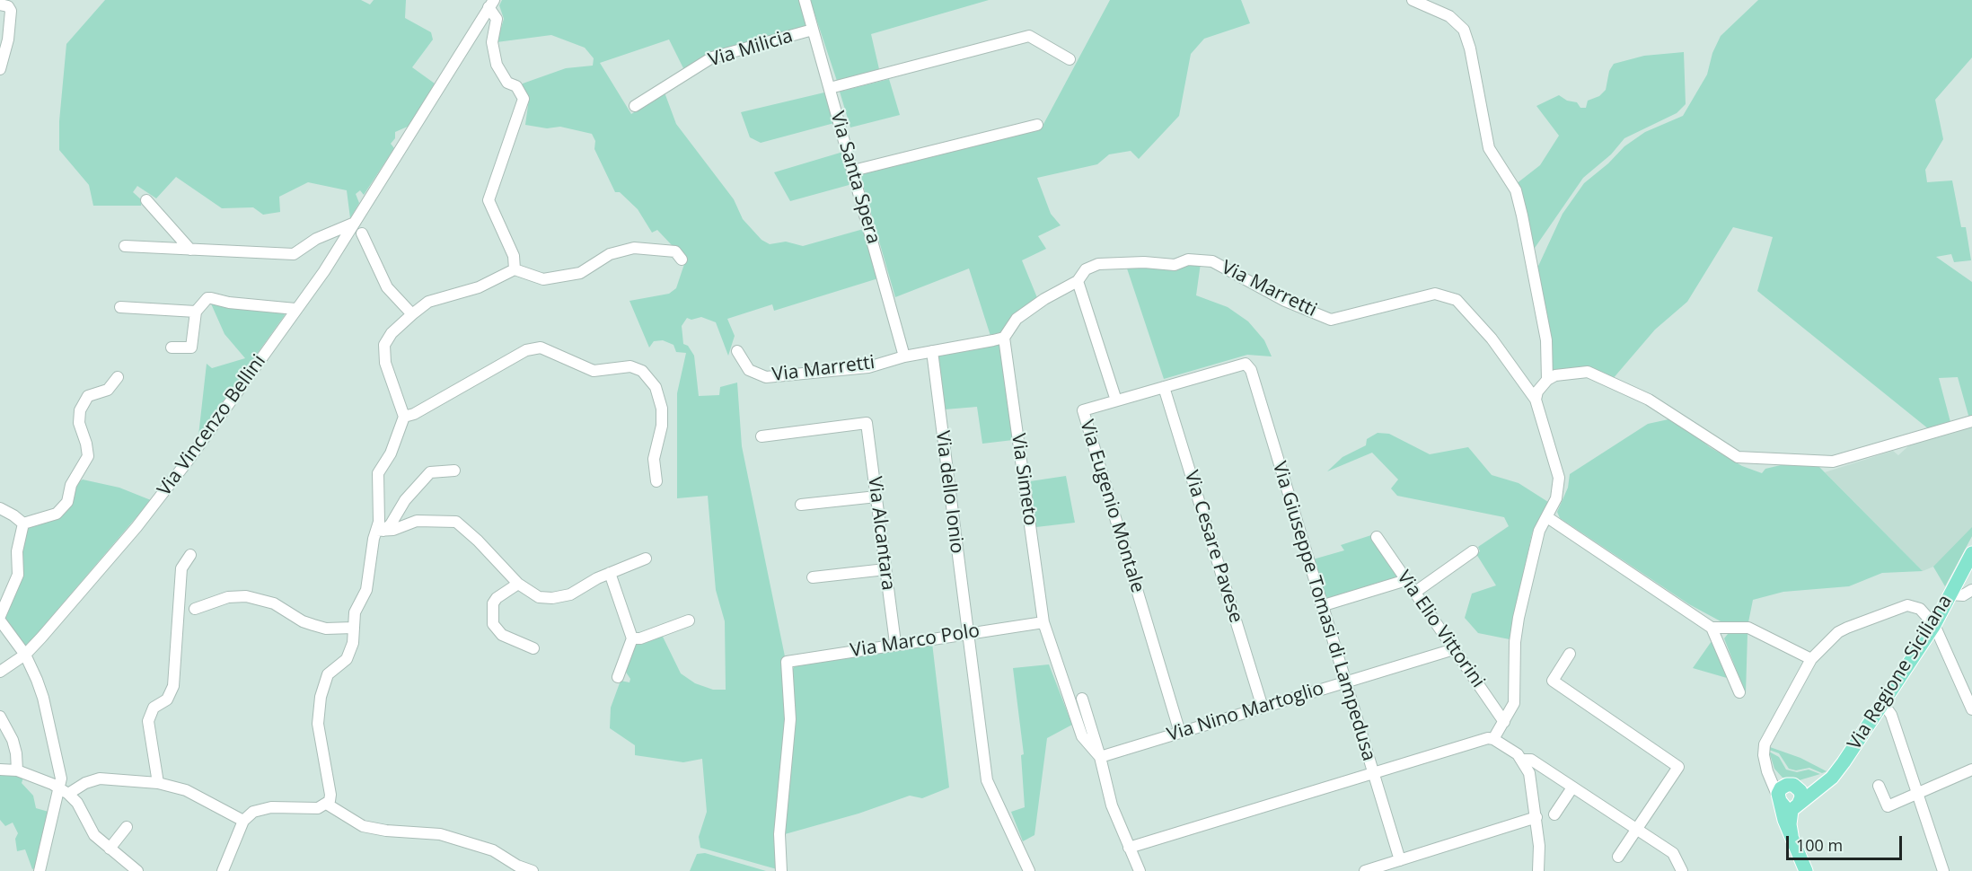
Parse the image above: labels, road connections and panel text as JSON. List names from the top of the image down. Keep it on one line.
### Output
{"streets":{"main road":["Via Regione Siciliana"],"street":["Via Milicia","Via Santa Spera","Via Marretti","Via Vincenzo Bellini","Via Simeto","Via dello Ionio","Via Eugenio Montale","Via Alcantara","Via Cesare Pavese","Via Giuseppe Tomasi di Lampedusa","Via Elio Vittorini","Via Marco Polo","Via Nino Martoglio"]},"crossings":[["Via Milicia","Via Santa Spera"],["Via Santa Spera","Via Marretti"],["Via Marretti","Via Simeto"],["Via Marretti","Via dello Ionio"],["Via Marretti","Via Elio Vittorini"],["Via Simeto","Via Marco Polo"],["Via Simeto","Via Nino Martoglio"],["Via dello Ionio","Via Marco Polo"],["Via Eugenio Montale","Via Cesare Pavese"],["Via Eugenio Montale","Via Giuseppe Tomasi di Lampedusa"],["Via Eugenio Montale","Via Nino Martoglio"],["Via Alcantara","Via Marco Polo"],["Via Cesare Pavese","Via Nino Martoglio"],["Via Giuseppe Tomasi di Lampedusa","Via Nino Martoglio"],["Via Elio Vittorini","Via Nino Martoglio"]],"scale_bar":"100 m"}
